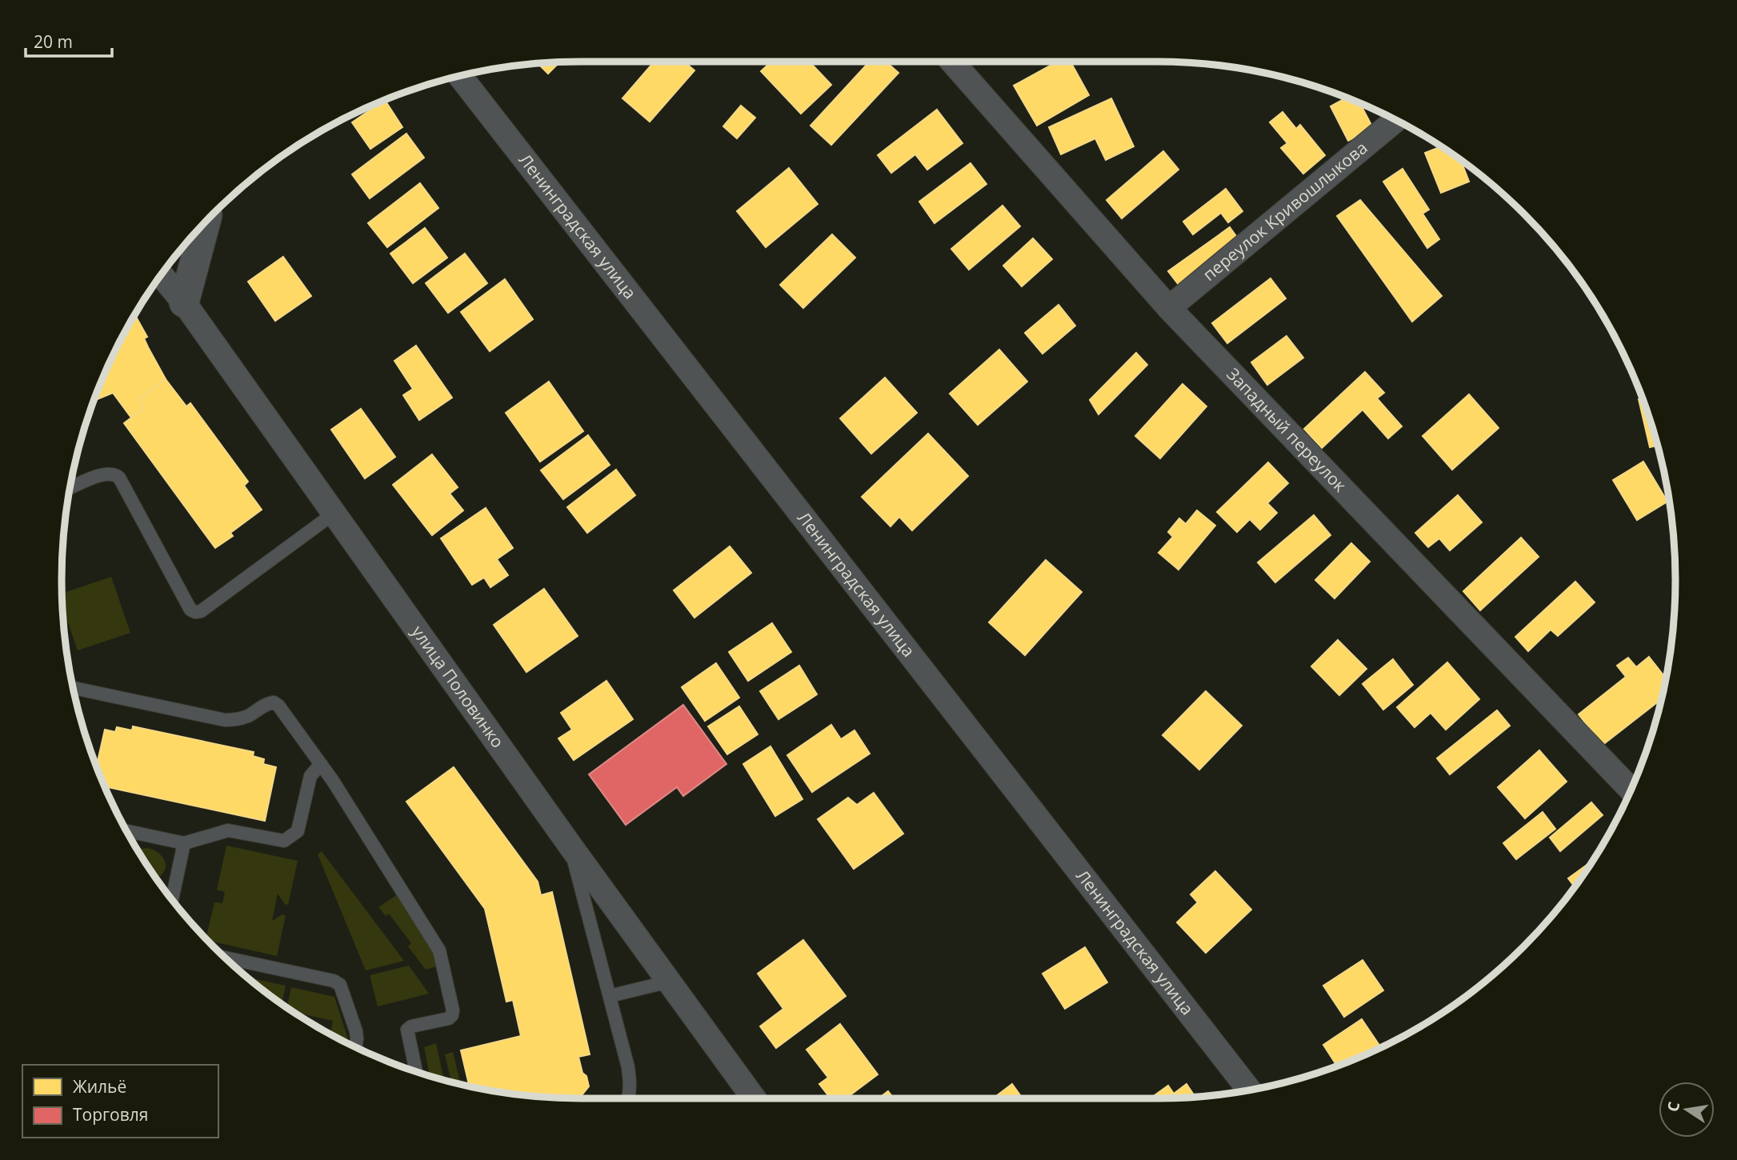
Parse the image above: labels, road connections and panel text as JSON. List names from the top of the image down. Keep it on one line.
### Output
{"streets":{"street":["переулок Кривошлыкова","Ленинградская улица","Западный переулок","улица Половинко"]},"crossings":[["переулок Кривошлыкова","Западный переулок"]],"legend":["Жильё","Торговля"],"scale_bar":"20 m","north":"left"}
